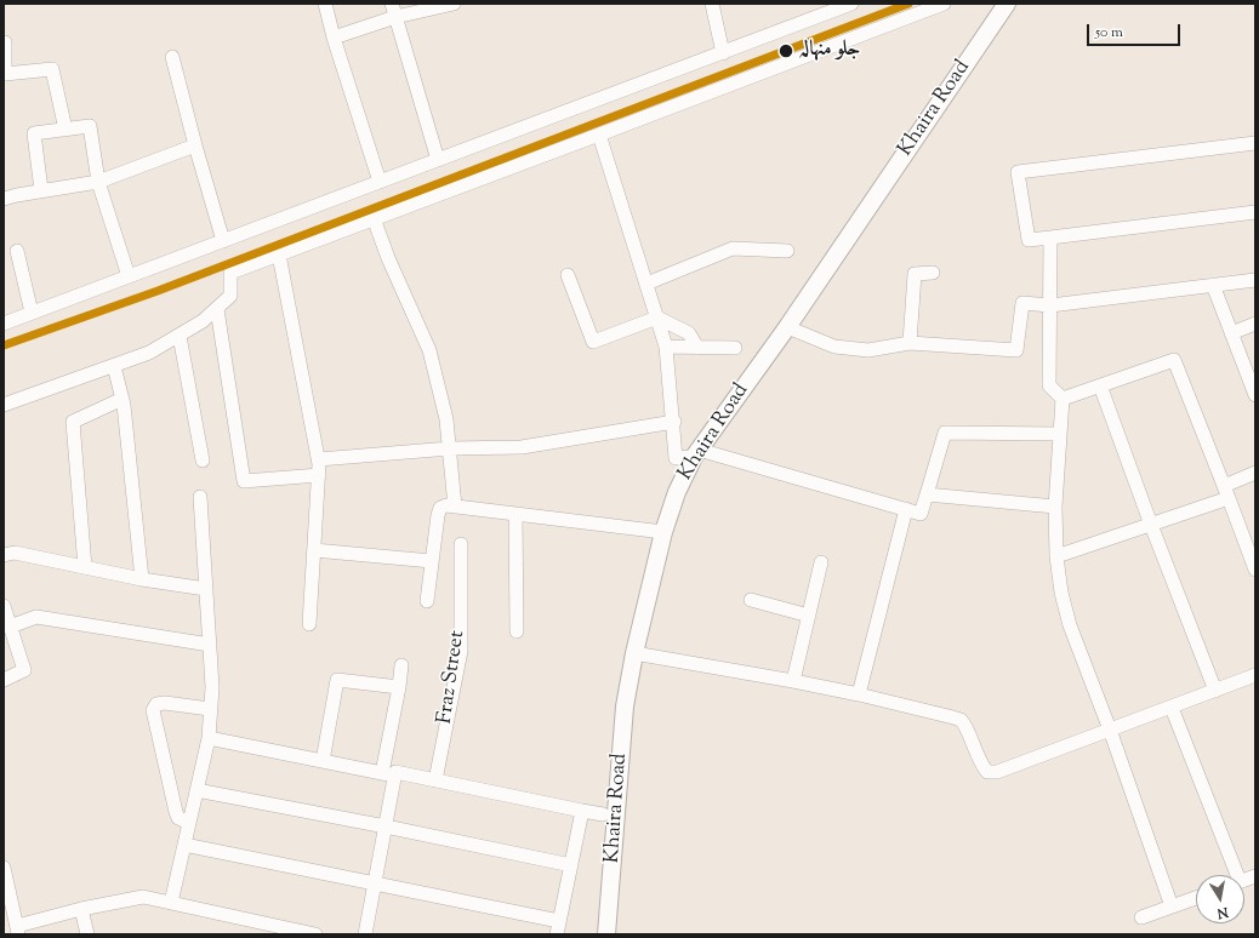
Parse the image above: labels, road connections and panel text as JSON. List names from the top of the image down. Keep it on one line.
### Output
{"streets":{"street":["Khaira Road","Fraz Street"]},"places":["جلو منہالہ"],"scale_bar":"50 m","north":"bottom"}
